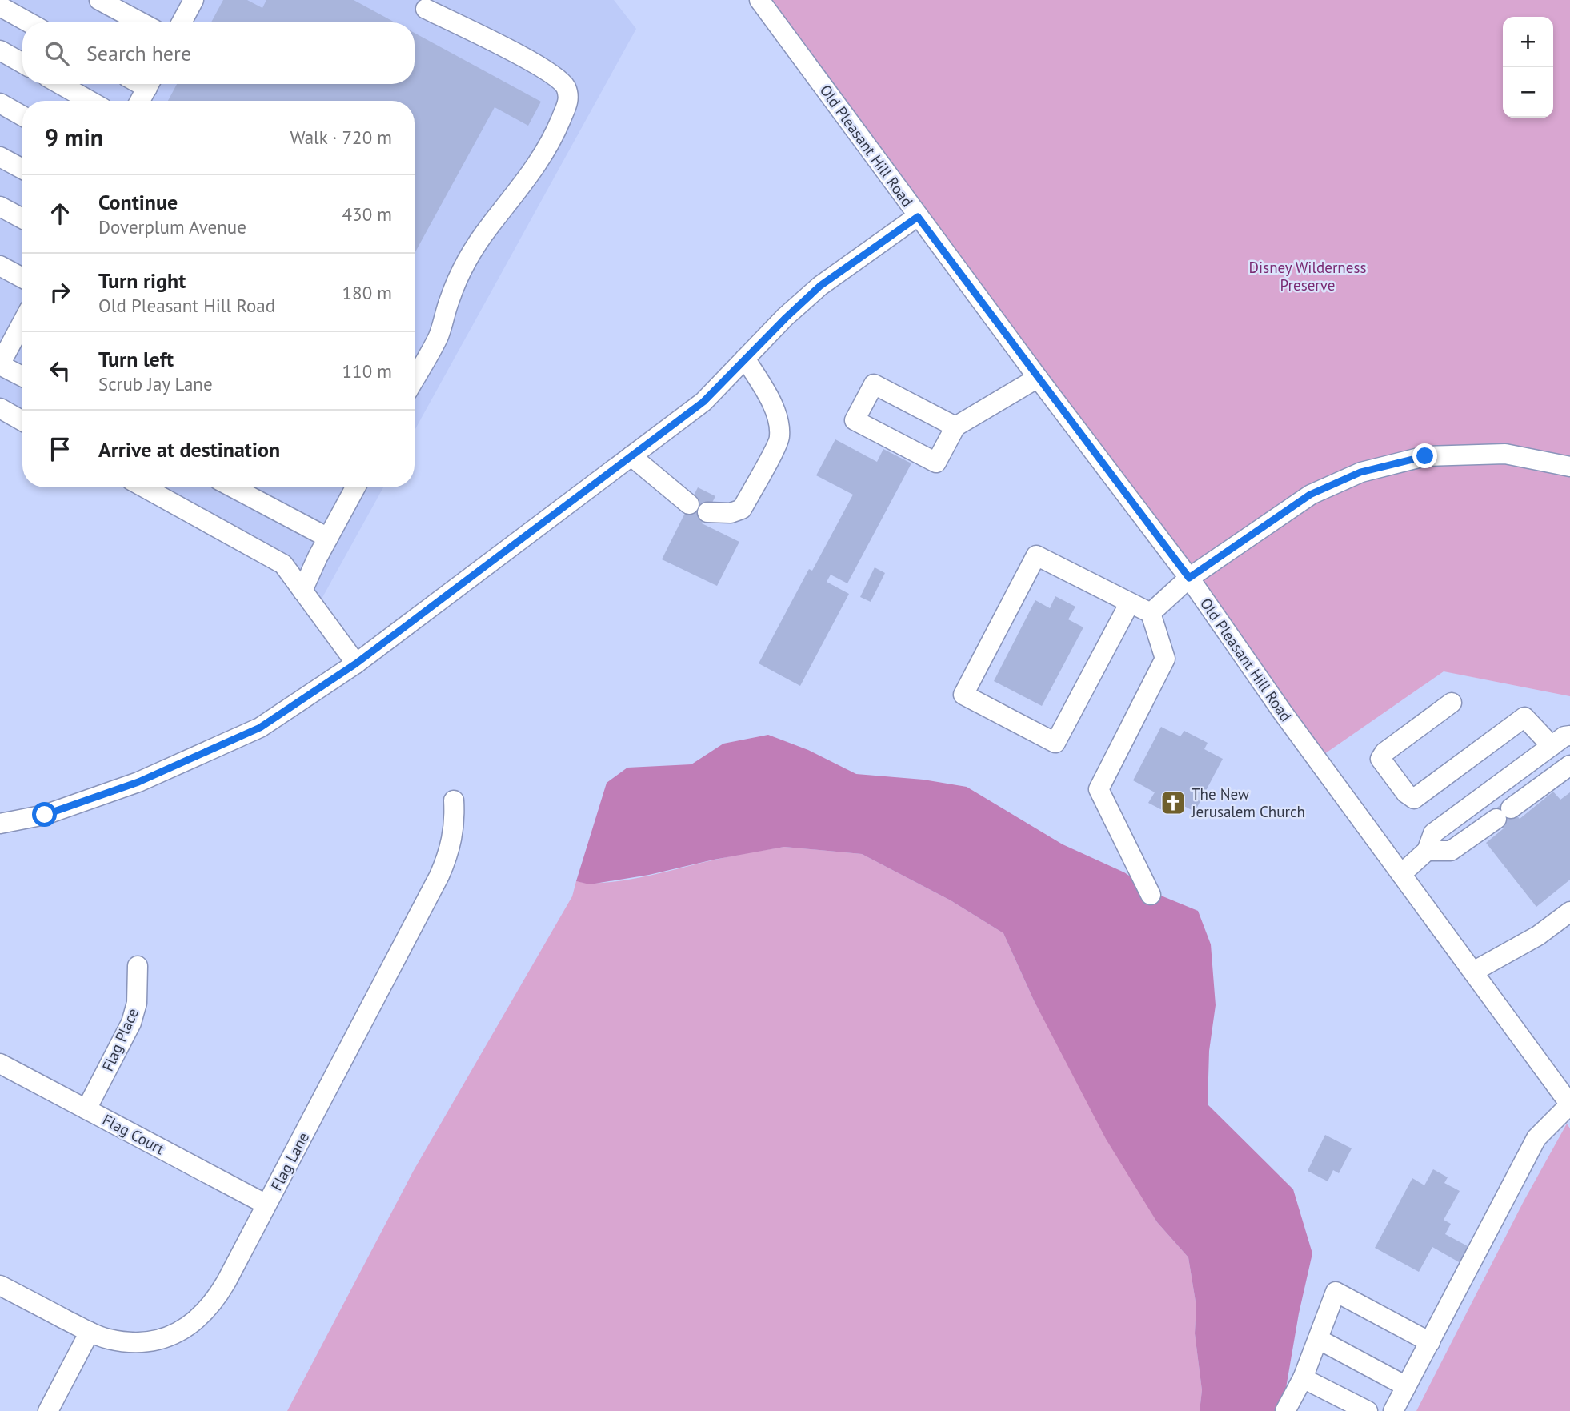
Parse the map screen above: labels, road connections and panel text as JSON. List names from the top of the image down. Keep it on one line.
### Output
{"streets":{"street":["Old Pleasant Hill Road","Flag Place","Flag Court","Flag Lane"]},"crossings":[["Flag Place","Flag Court"],["Flag Court","Flag Lane"]],"parks":["Disney Wilderness Preserve"],"places":{"church":["The New Jerusalem Church"]},"page":{"map_buttons":["+","−"],"search":"Search here","heading":["9 min","Walk · 720 m"],"list":[["Continue","Doverplum Avenue","430 m"],["Turn right","Old Pleasant Hill Road","180 m"],["Turn left","Scrub Jay Lane","110 m"],"Arrive at destination"]}}
